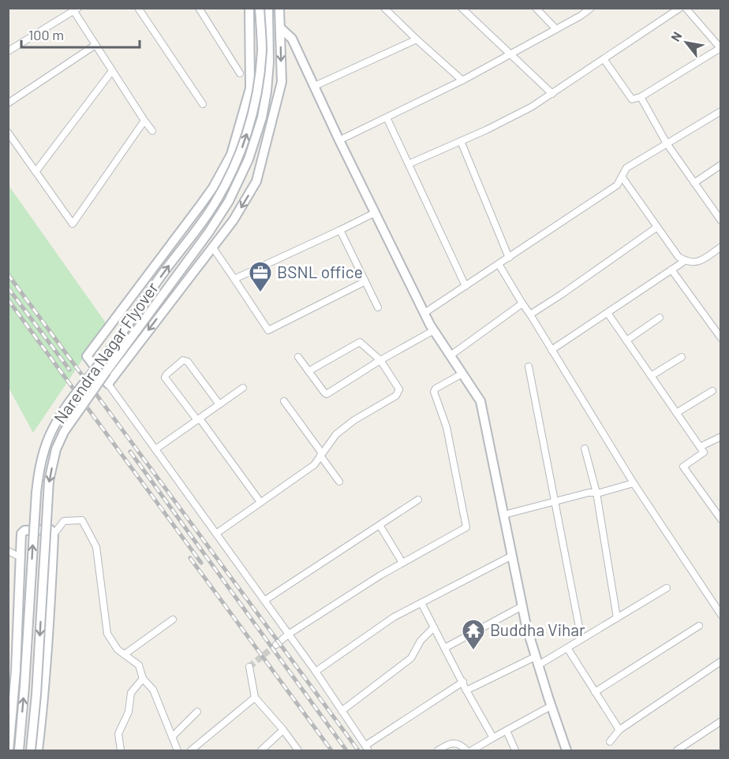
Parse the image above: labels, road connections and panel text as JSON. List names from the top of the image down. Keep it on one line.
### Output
{"streets":{"street":["Narendra Nagar Flyover"]},"places":{"office":["BSNL office"],"temple":["Buddha Vihar"]},"scale_bar":"100 m","north":"top left"}
